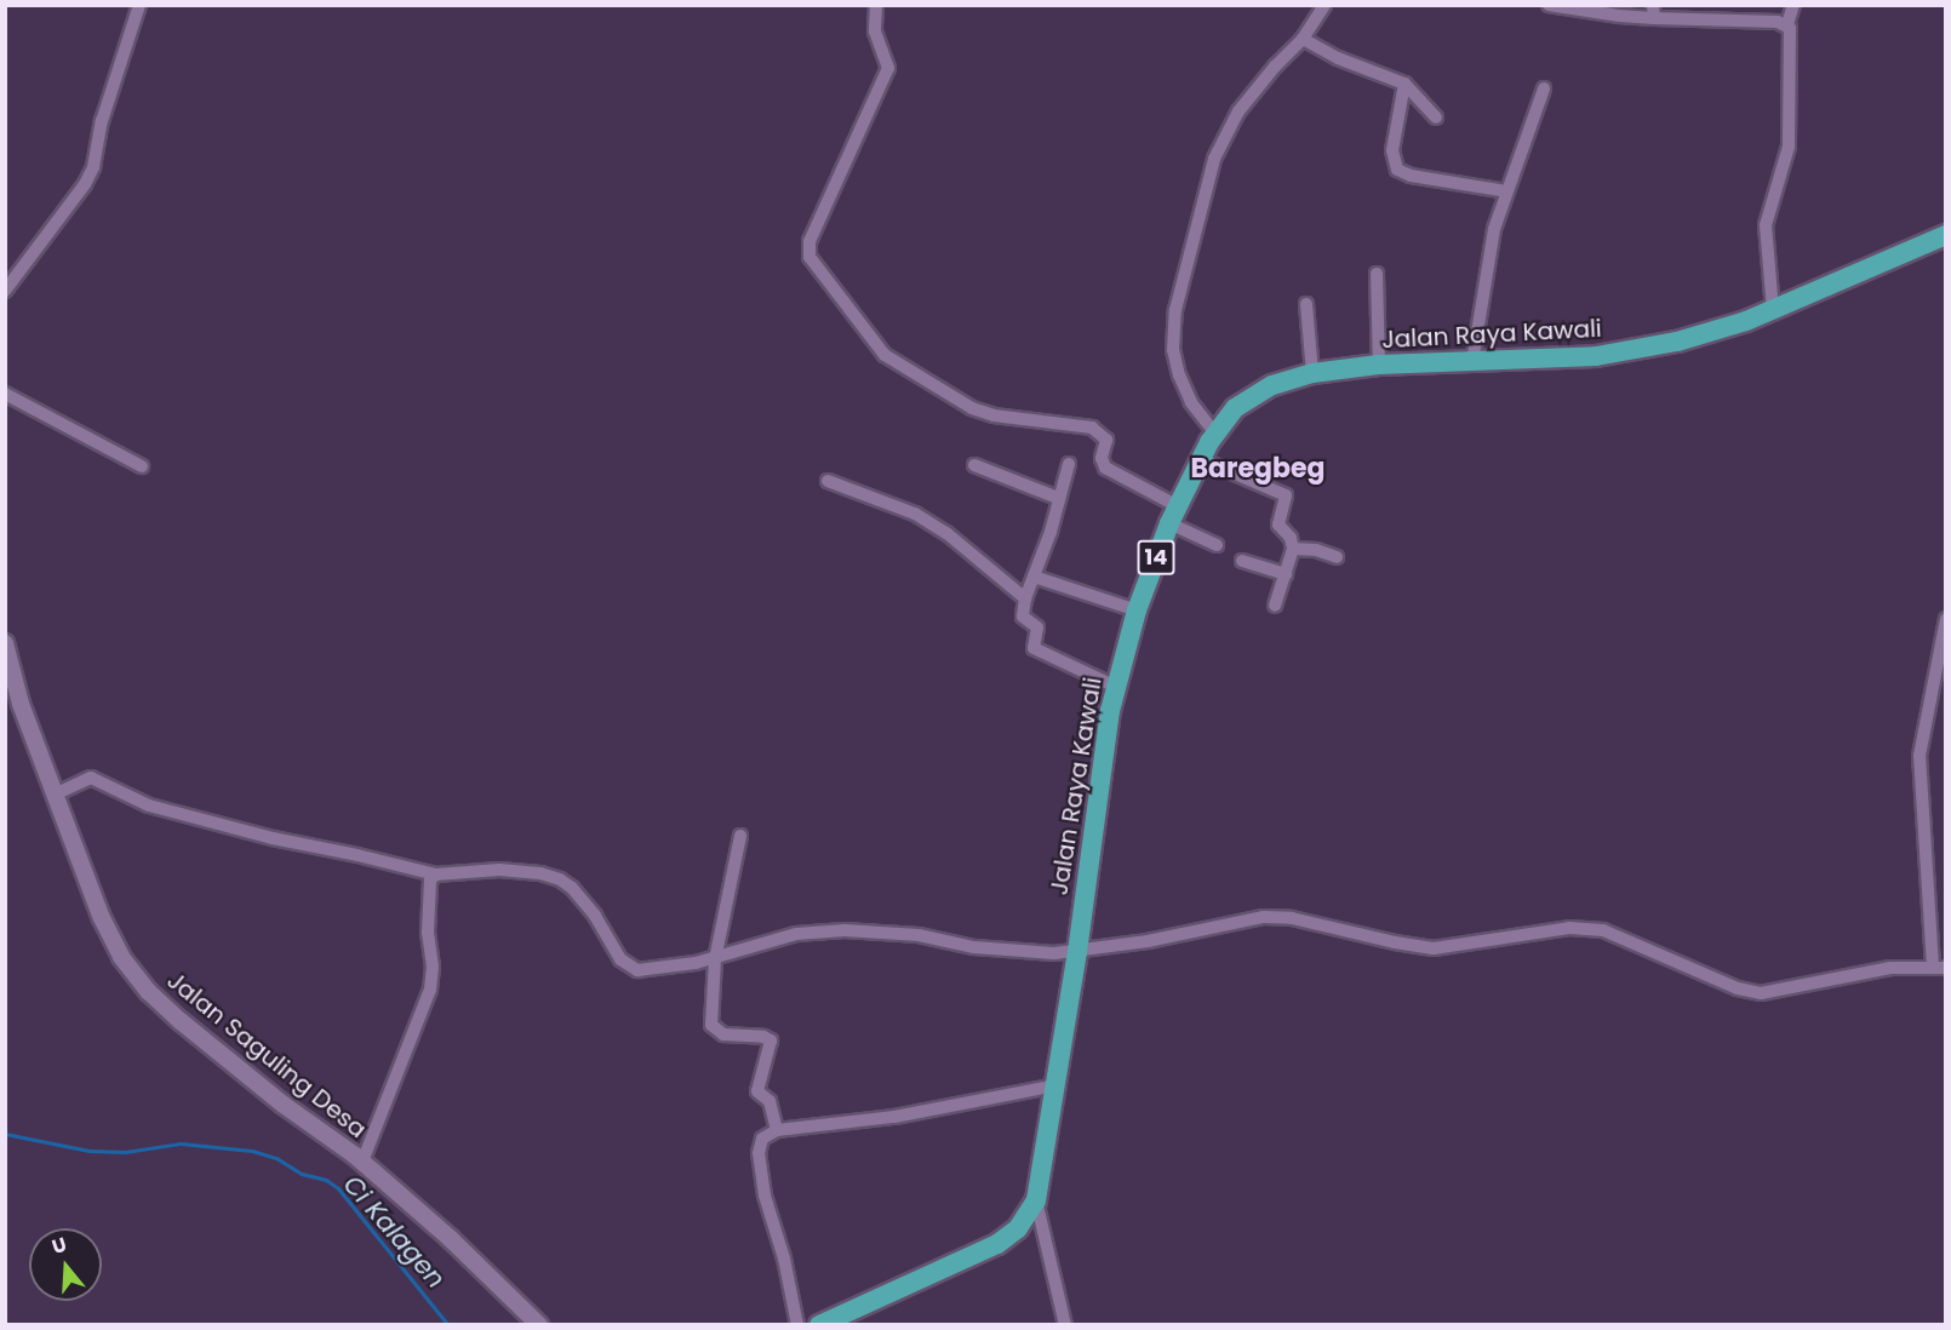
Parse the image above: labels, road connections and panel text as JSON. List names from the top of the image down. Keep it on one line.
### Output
{"streets":{"highway":["Jalan Raya Kawali","14"],"street":["Jalan Saguling Desa"]},"districts":["Baregbeg"],"water":["Ci Kalagen"],"north":"top"}
